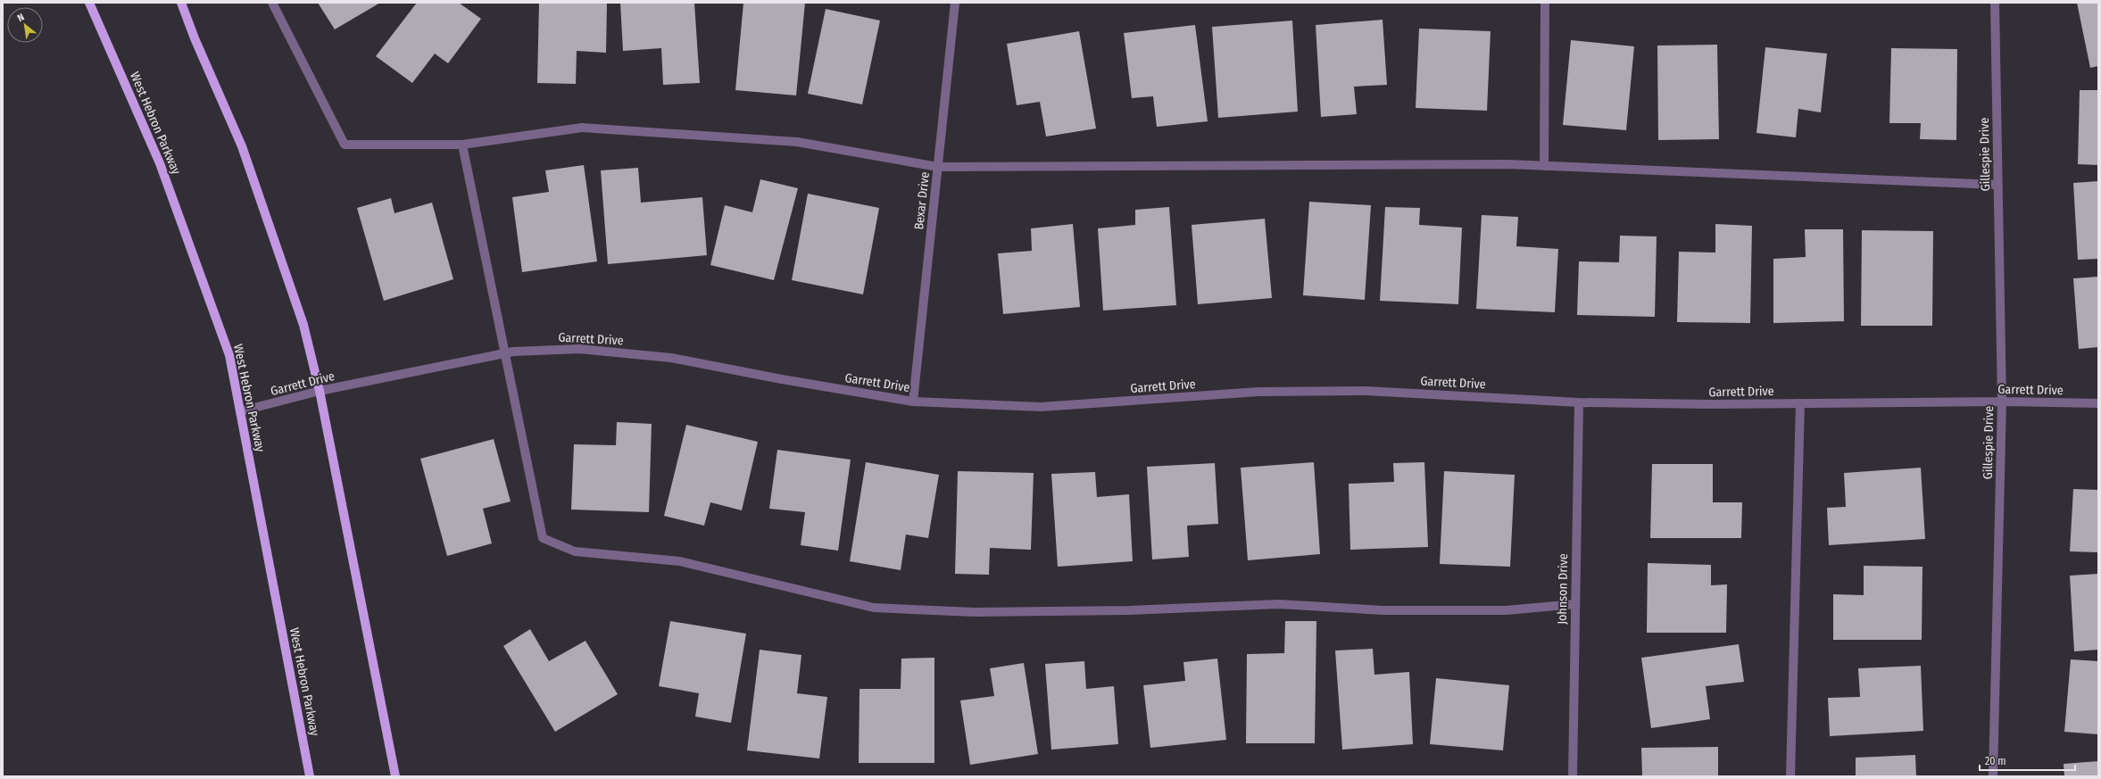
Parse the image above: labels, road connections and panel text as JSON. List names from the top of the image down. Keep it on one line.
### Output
{"streets":{"main road":["West Hebron Parkway"],"street":["Gillespie Drive","Bexar Drive","Garrett Drive","Johnson Drive"]},"crossings":[["West Hebron Parkway","Garrett Drive"],["Gillespie Drive","Garrett Drive"],["Bexar Drive","Garrett Drive"],["Garrett Drive","Johnson Drive"]],"scale_bar":"20 m","north":"top left"}
